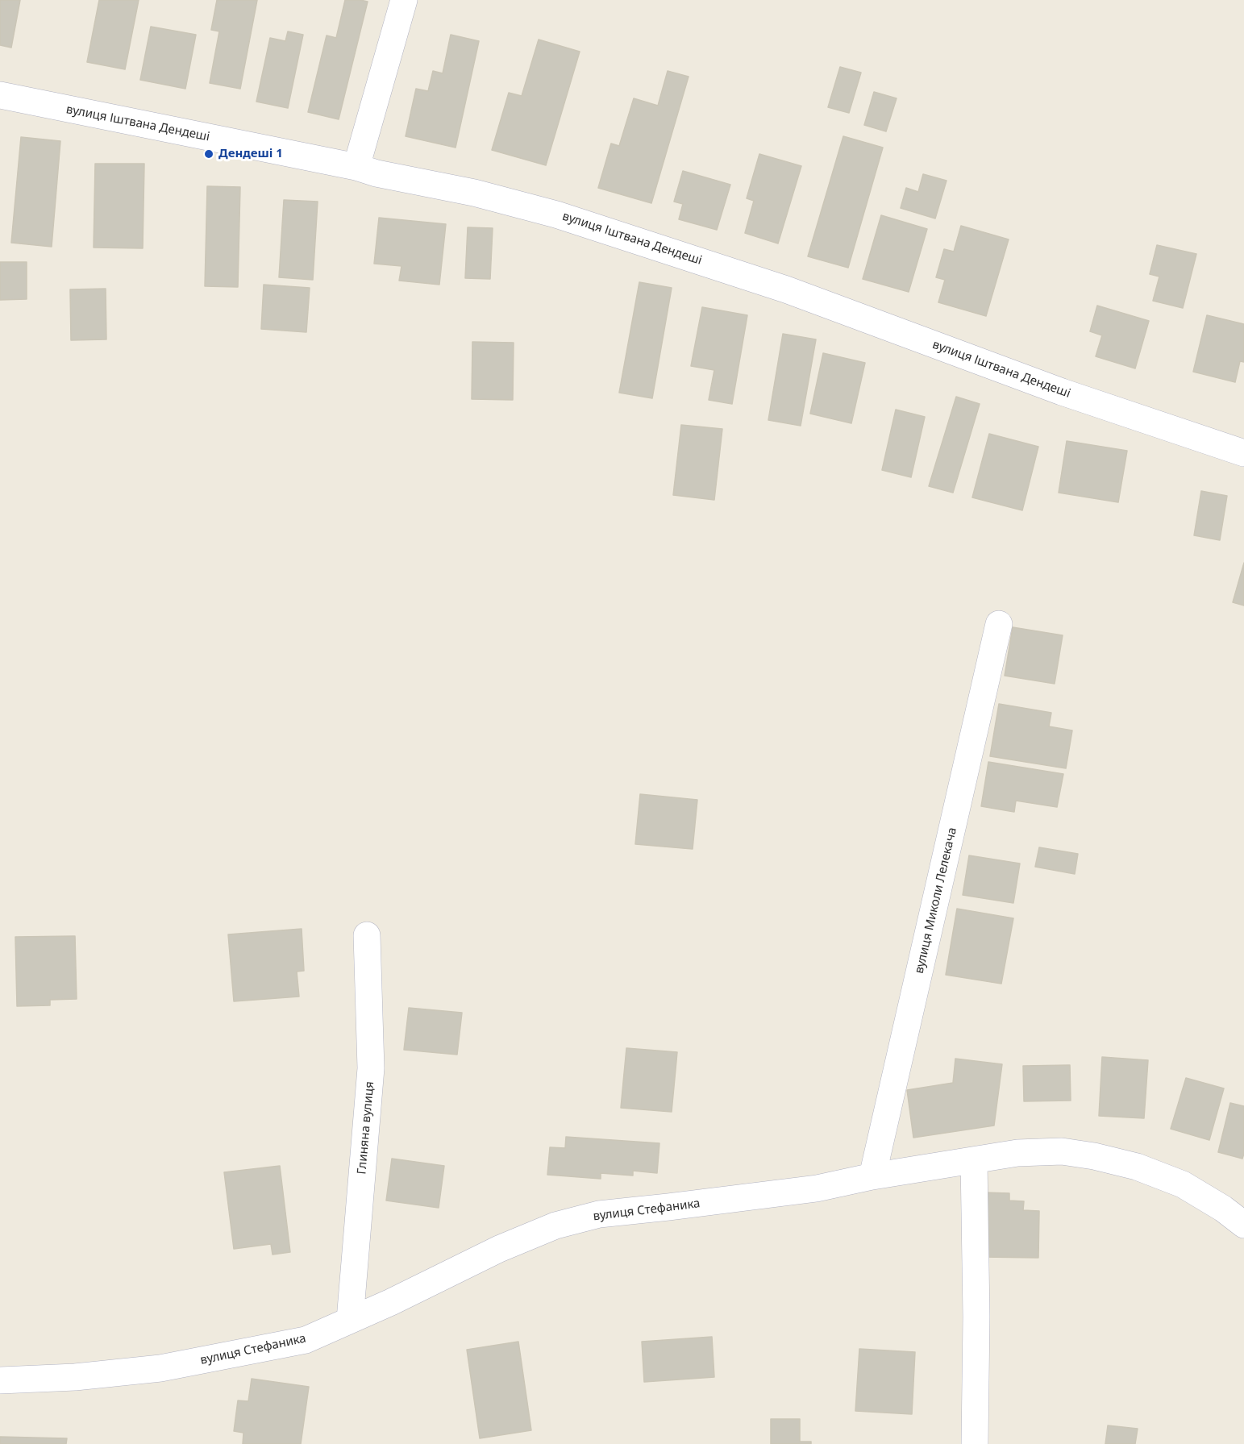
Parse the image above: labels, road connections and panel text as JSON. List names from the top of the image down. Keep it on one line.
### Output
{"streets":{"street":["вулиця Іштвана Дендеші","вулиця Миколи Лелекача","Глиняна вулиця","вулиця Стефаника"]},"crossings":[["вулиця Миколи Лелекача","вулиця Стефаника"],["Глиняна вулиця","вулиця Стефаника"]],"places":["Дендеші 1"]}
